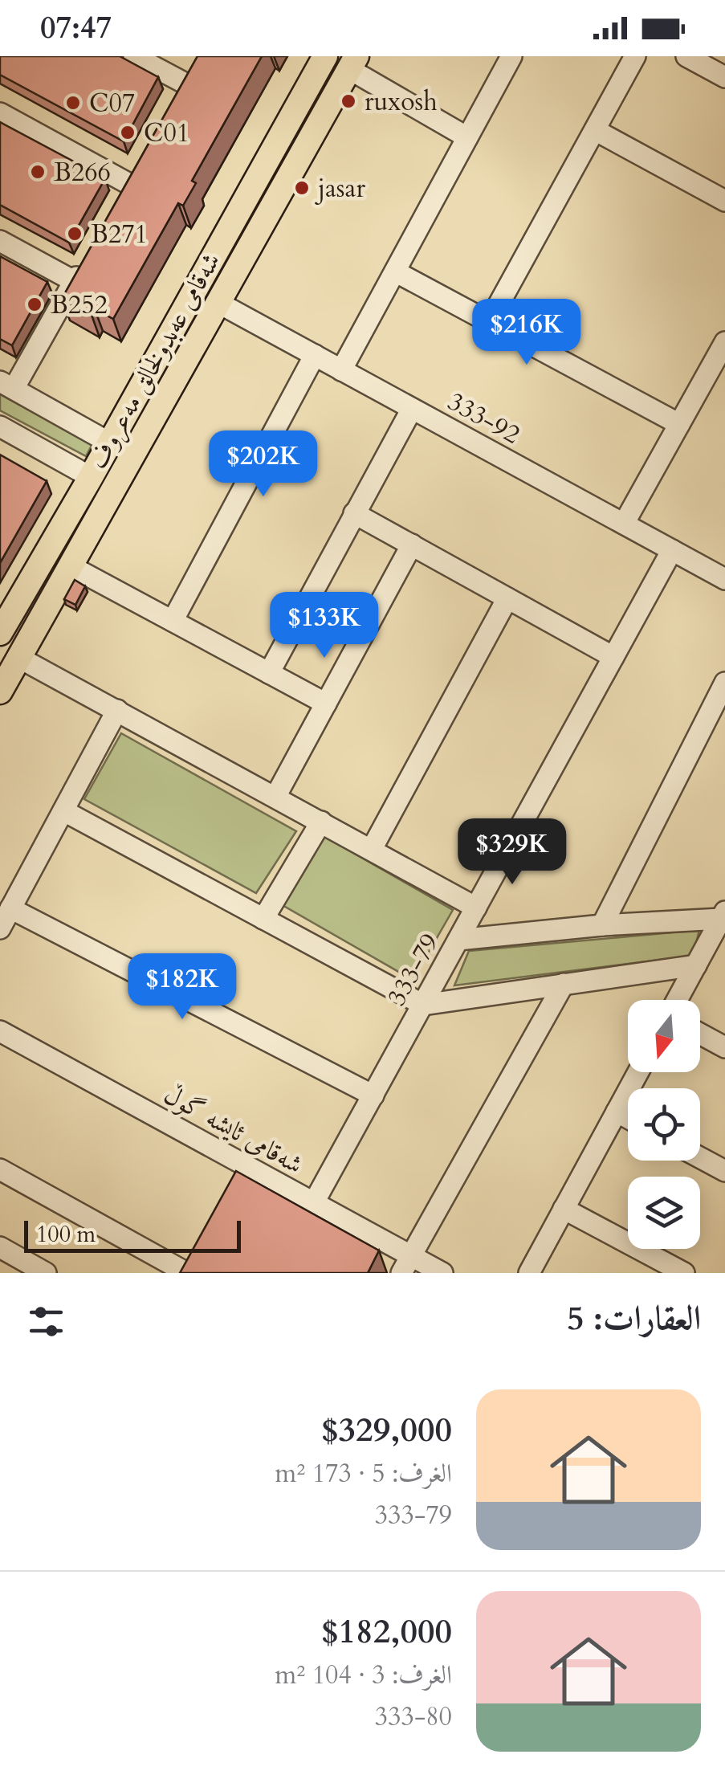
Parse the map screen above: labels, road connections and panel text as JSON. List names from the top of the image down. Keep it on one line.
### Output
{"streets":{"main road":["شەقامی عەبدولخالق مەعروف"],"street":["333-92","333-79","شەقامی ئایشە گوڵ"]},"crossings":[["شەقامی عەبدولخالق مەعروف","333-92"],["333-92","333-79"],["333-79","شەقامی ئایشە گوڵ"]],"places":["ruxosh","C07","C01","B266","jasar","B271","B252"],"scale_bar":"100 m","north":"bottom","page":{"status":"07:47","price":["$216K","$202K","$133K","$329K","$182K"],"scale":"100 m","heading":"العقارات: 5","list":[{"name":"$329,000","note":"الغرف: 5 · 173 m² · 333-79"},{"name":"$182,000","note":"الغرف: 3 · 104 m² · 333-80"}]}}
